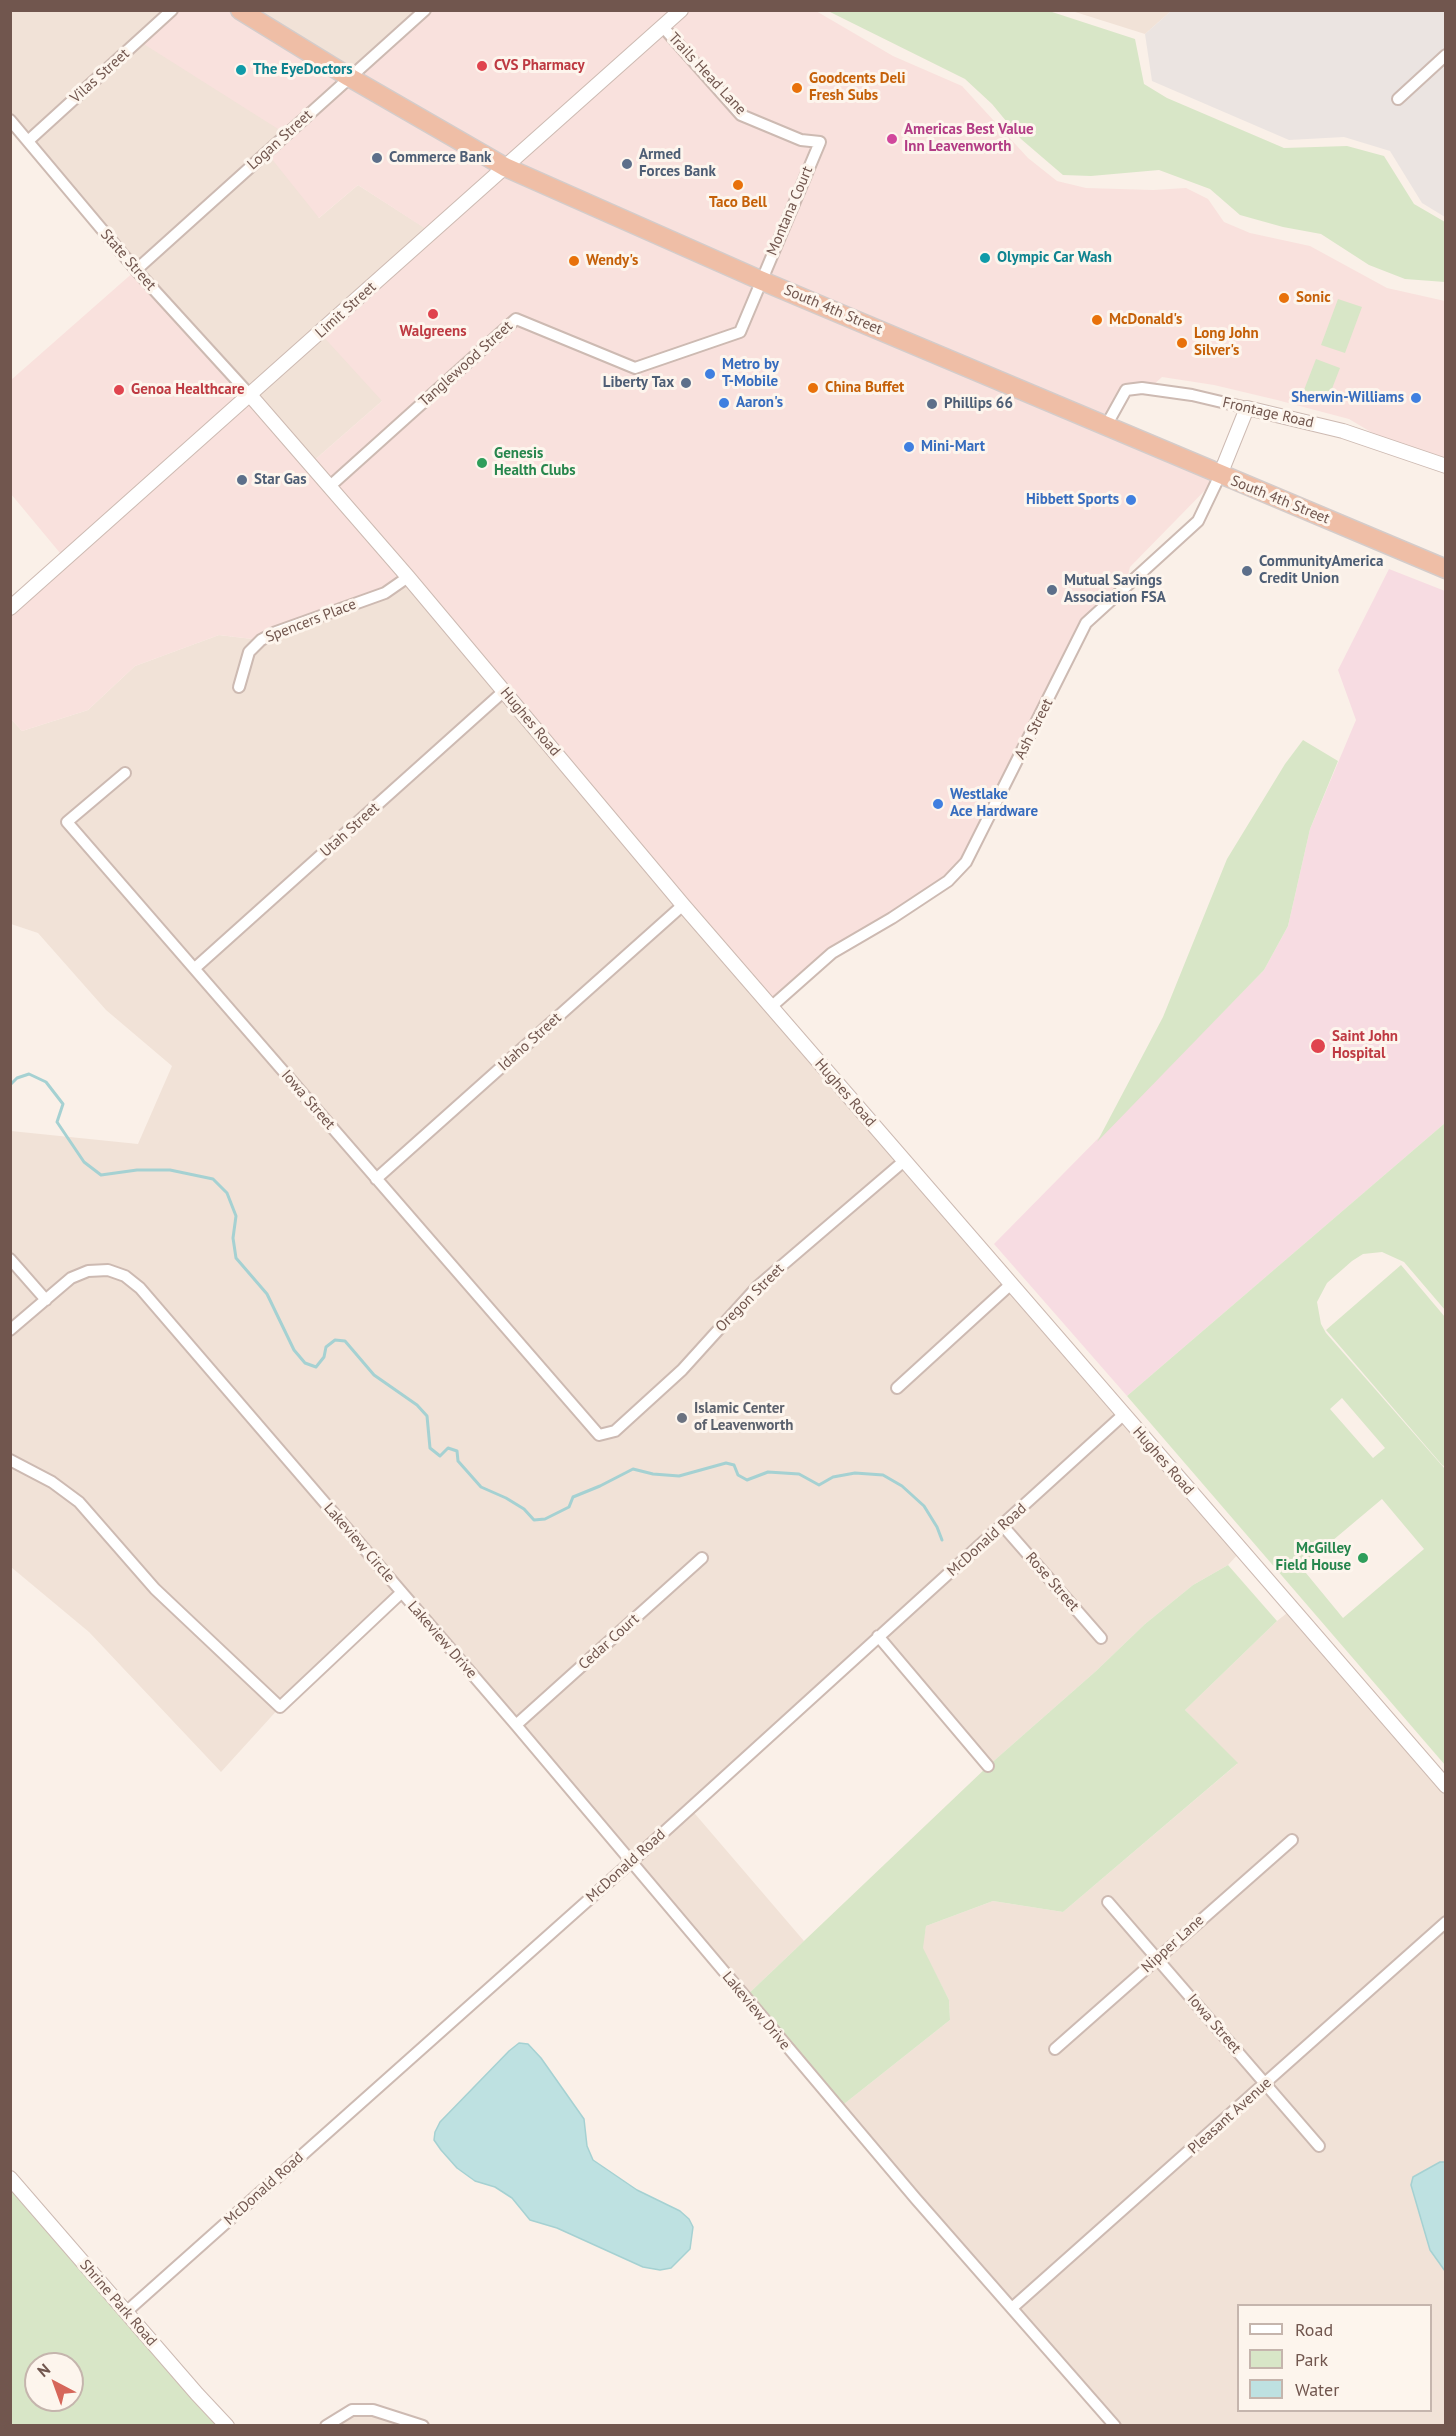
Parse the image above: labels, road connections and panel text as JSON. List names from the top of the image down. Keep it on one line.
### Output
{"streets":{"highway":["South 4th Street"],"street":["Trails Head Lane","Vilas Street","Logan Street","Montana Court","State Street","Limit Street","Tanglewood Street","Frontage Road","Spencers Place","Hughes Road","Ash Street","Utah Street","Idaho Street","Iowa Street","Oregon Street","McDonald Road","Lakeview Circle","Rose Street","Lakeview Drive","Cedar Court","Nipper Lane","Pleasant Avenue","Shrine Park Road"]},"crossings":[["Trails Head Lane","Montana Court"],["Trails Head Lane","Limit Street"],["Vilas Street","State Street"],["Logan Street","State Street"],["Logan Street","South 4th Street"],["Montana Court","South 4th Street"],["Montana Court","Tanglewood Street"],["State Street","Limit Street"],["State Street","Hughes Road"],["Limit Street","South 4th Street"],["Limit Street","Hughes Road"],["South 4th Street","Tanglewood Street"],["South 4th Street","Frontage Road"],["South 4th Street","Ash Street"],["Tanglewood Street","Hughes Road"],["Frontage Road","Ash Street"],["Spencers Place","Hughes Road"],["Hughes Road","Ash Street"],["Hughes Road","Utah Street"],["Hughes Road","Idaho Street"],["Hughes Road","Oregon Street"],["Hughes Road","McDonald Road"],["Utah Street","Iowa Street"],["Idaho Street","Iowa Street"],["Iowa Street","Oregon Street"],["Iowa Street","Nipper Lane"],["Iowa Street","Pleasant Avenue"],["McDonald Road","Rose Street"],["McDonald Road","Lakeview Drive"],["McDonald Road","Shrine Park Road"],["Lakeview Circle","Lakeview Drive"],["Lakeview Drive","Cedar Court"],["Lakeview Drive","Pleasant Avenue"]],"places":["CVS Pharmacy","The EyeDoctors","Goodcents Deli Fresh Subs","Americas Best Value Inn Leavenworth","Commerce Bank","Armed Forces Bank","Taco Bell","Olympic Car Wash","Wendy's","Sonic","Walgreens","McDonald's","Long John Silver's","Metro by T-Mobile","Liberty Tax","China Buffet","Genoa Healthcare","Sherwin-Williams","Aaron's","Phillips 66","Mini-Mart","Genesis Health Clubs","Star Gas","Hibbett Sports","CommunityAmerica Credit Union","Mutual Savings Association FSA","Westlake Ace Hardware","Saint John Hospital","Islamic Center of Leavenworth","McGilley Field House"],"legend":["Road","Park","Water"],"north":"top left"}
